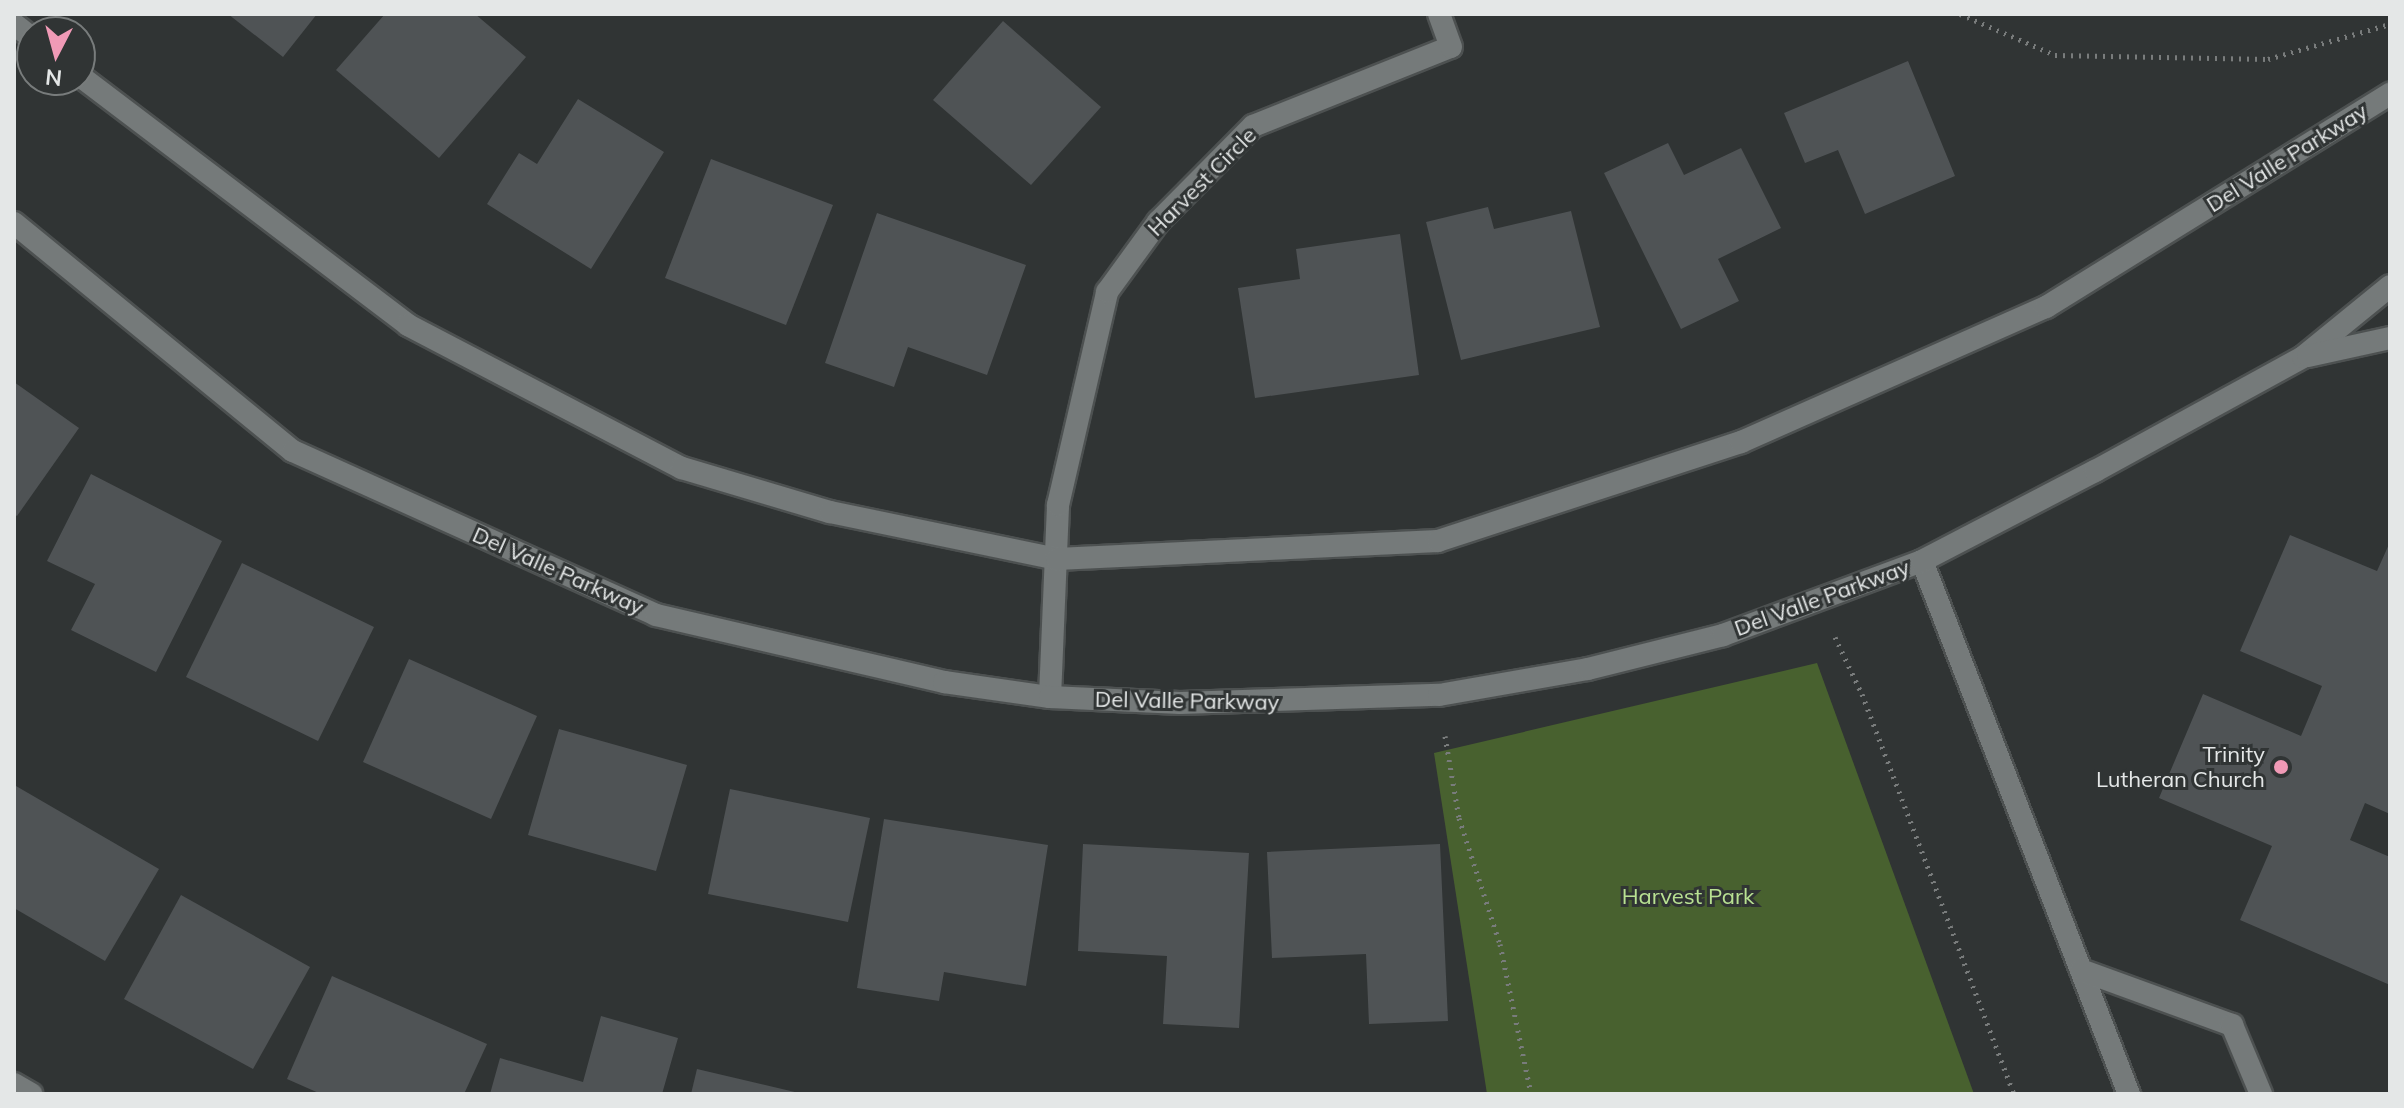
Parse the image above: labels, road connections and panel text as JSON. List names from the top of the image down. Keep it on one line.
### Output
{"streets":{"main road":["Del Valle Parkway","Harvest Circle"]},"crossings":[["Del Valle Parkway","Harvest Circle"]],"parks":["Harvest Park"],"places":["Trinity Lutheran Church"],"north":"bottom"}
